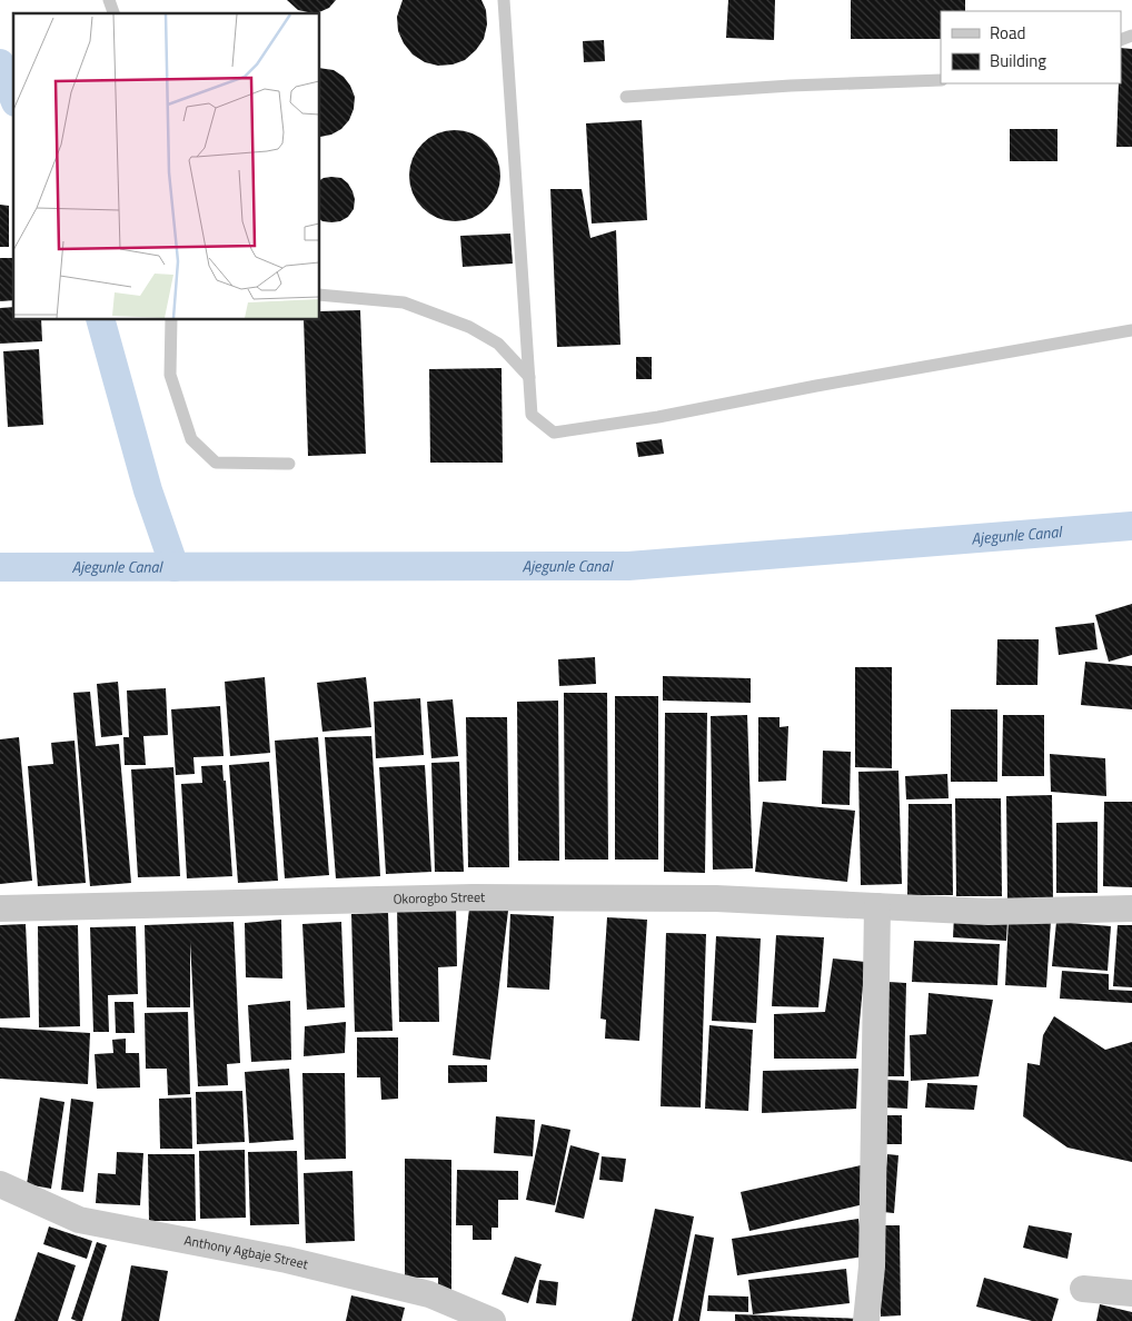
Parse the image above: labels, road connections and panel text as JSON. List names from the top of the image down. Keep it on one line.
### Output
{"streets":{"street":["Okorogbo Street","Anthony Agbaje Street"]},"water":["Ajegunle Canal"],"legend":["Road","Building"]}
